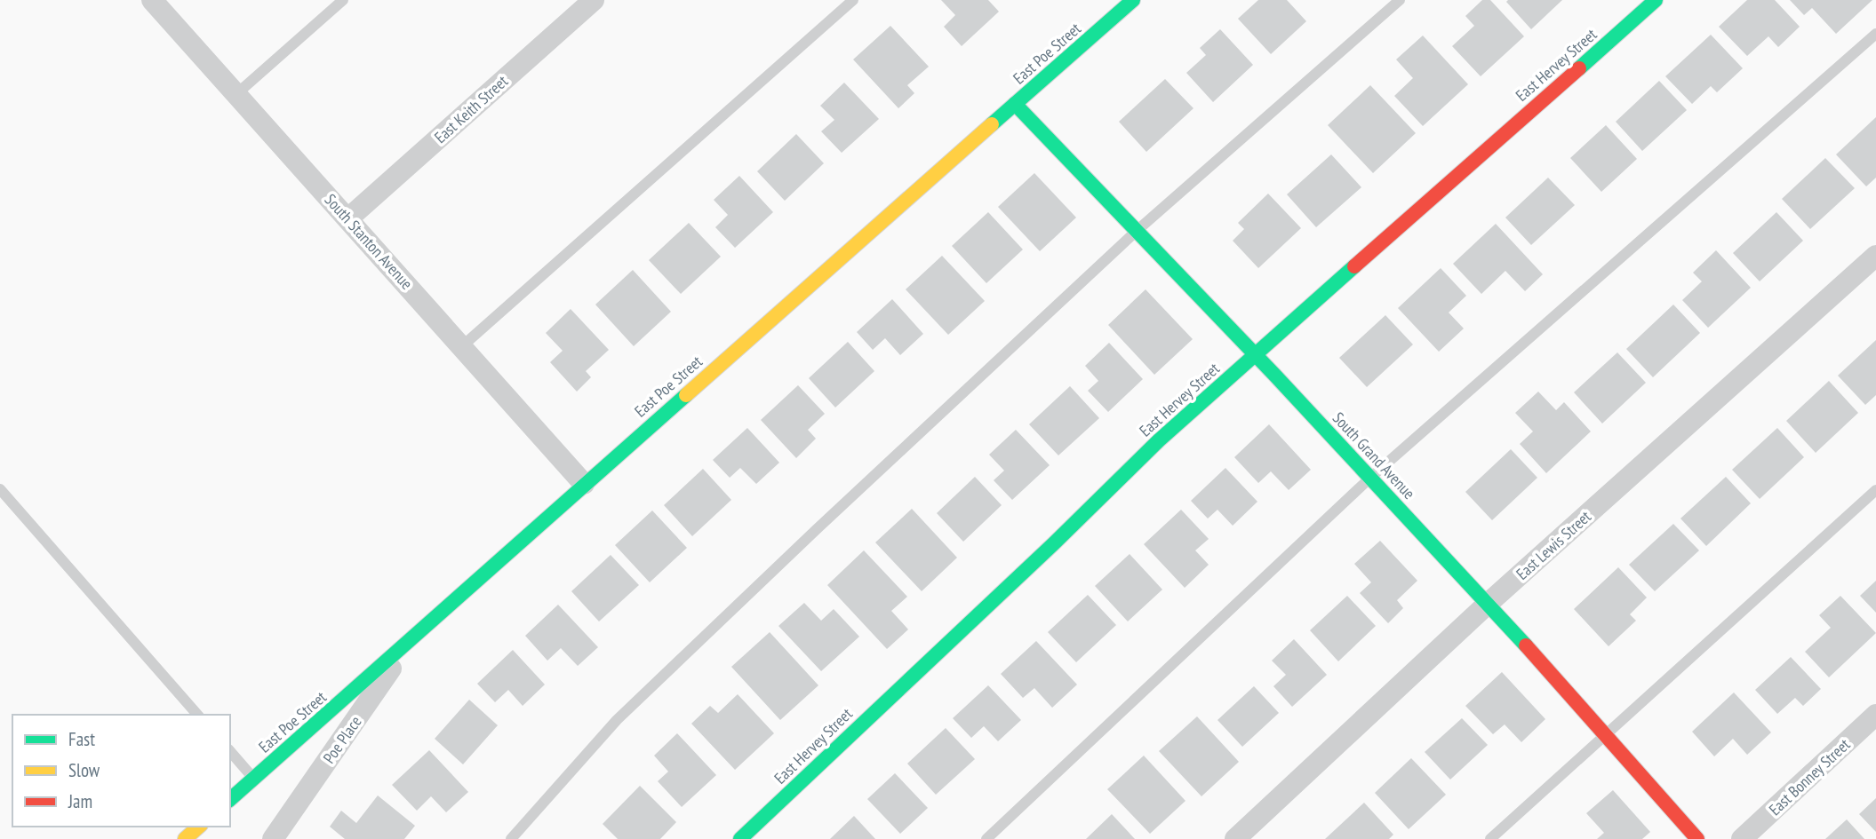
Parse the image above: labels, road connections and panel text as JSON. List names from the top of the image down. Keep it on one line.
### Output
{"streets":{"street":["East Poe Street","East Hervey Street","East Keith Street","South Stanton Avenue","South Grand Avenue","East Lewis Street","Poe Place","East Bonney Street"]},"crossings":[["East Poe Street","South Stanton Avenue"],["East Poe Street","South Grand Avenue"],["East Poe Street","Poe Place"],["East Hervey Street","South Grand Avenue"],["East Keith Street","South Stanton Avenue"],["South Grand Avenue","East Lewis Street"]],"legend":["Fast","Slow","Jam"]}
